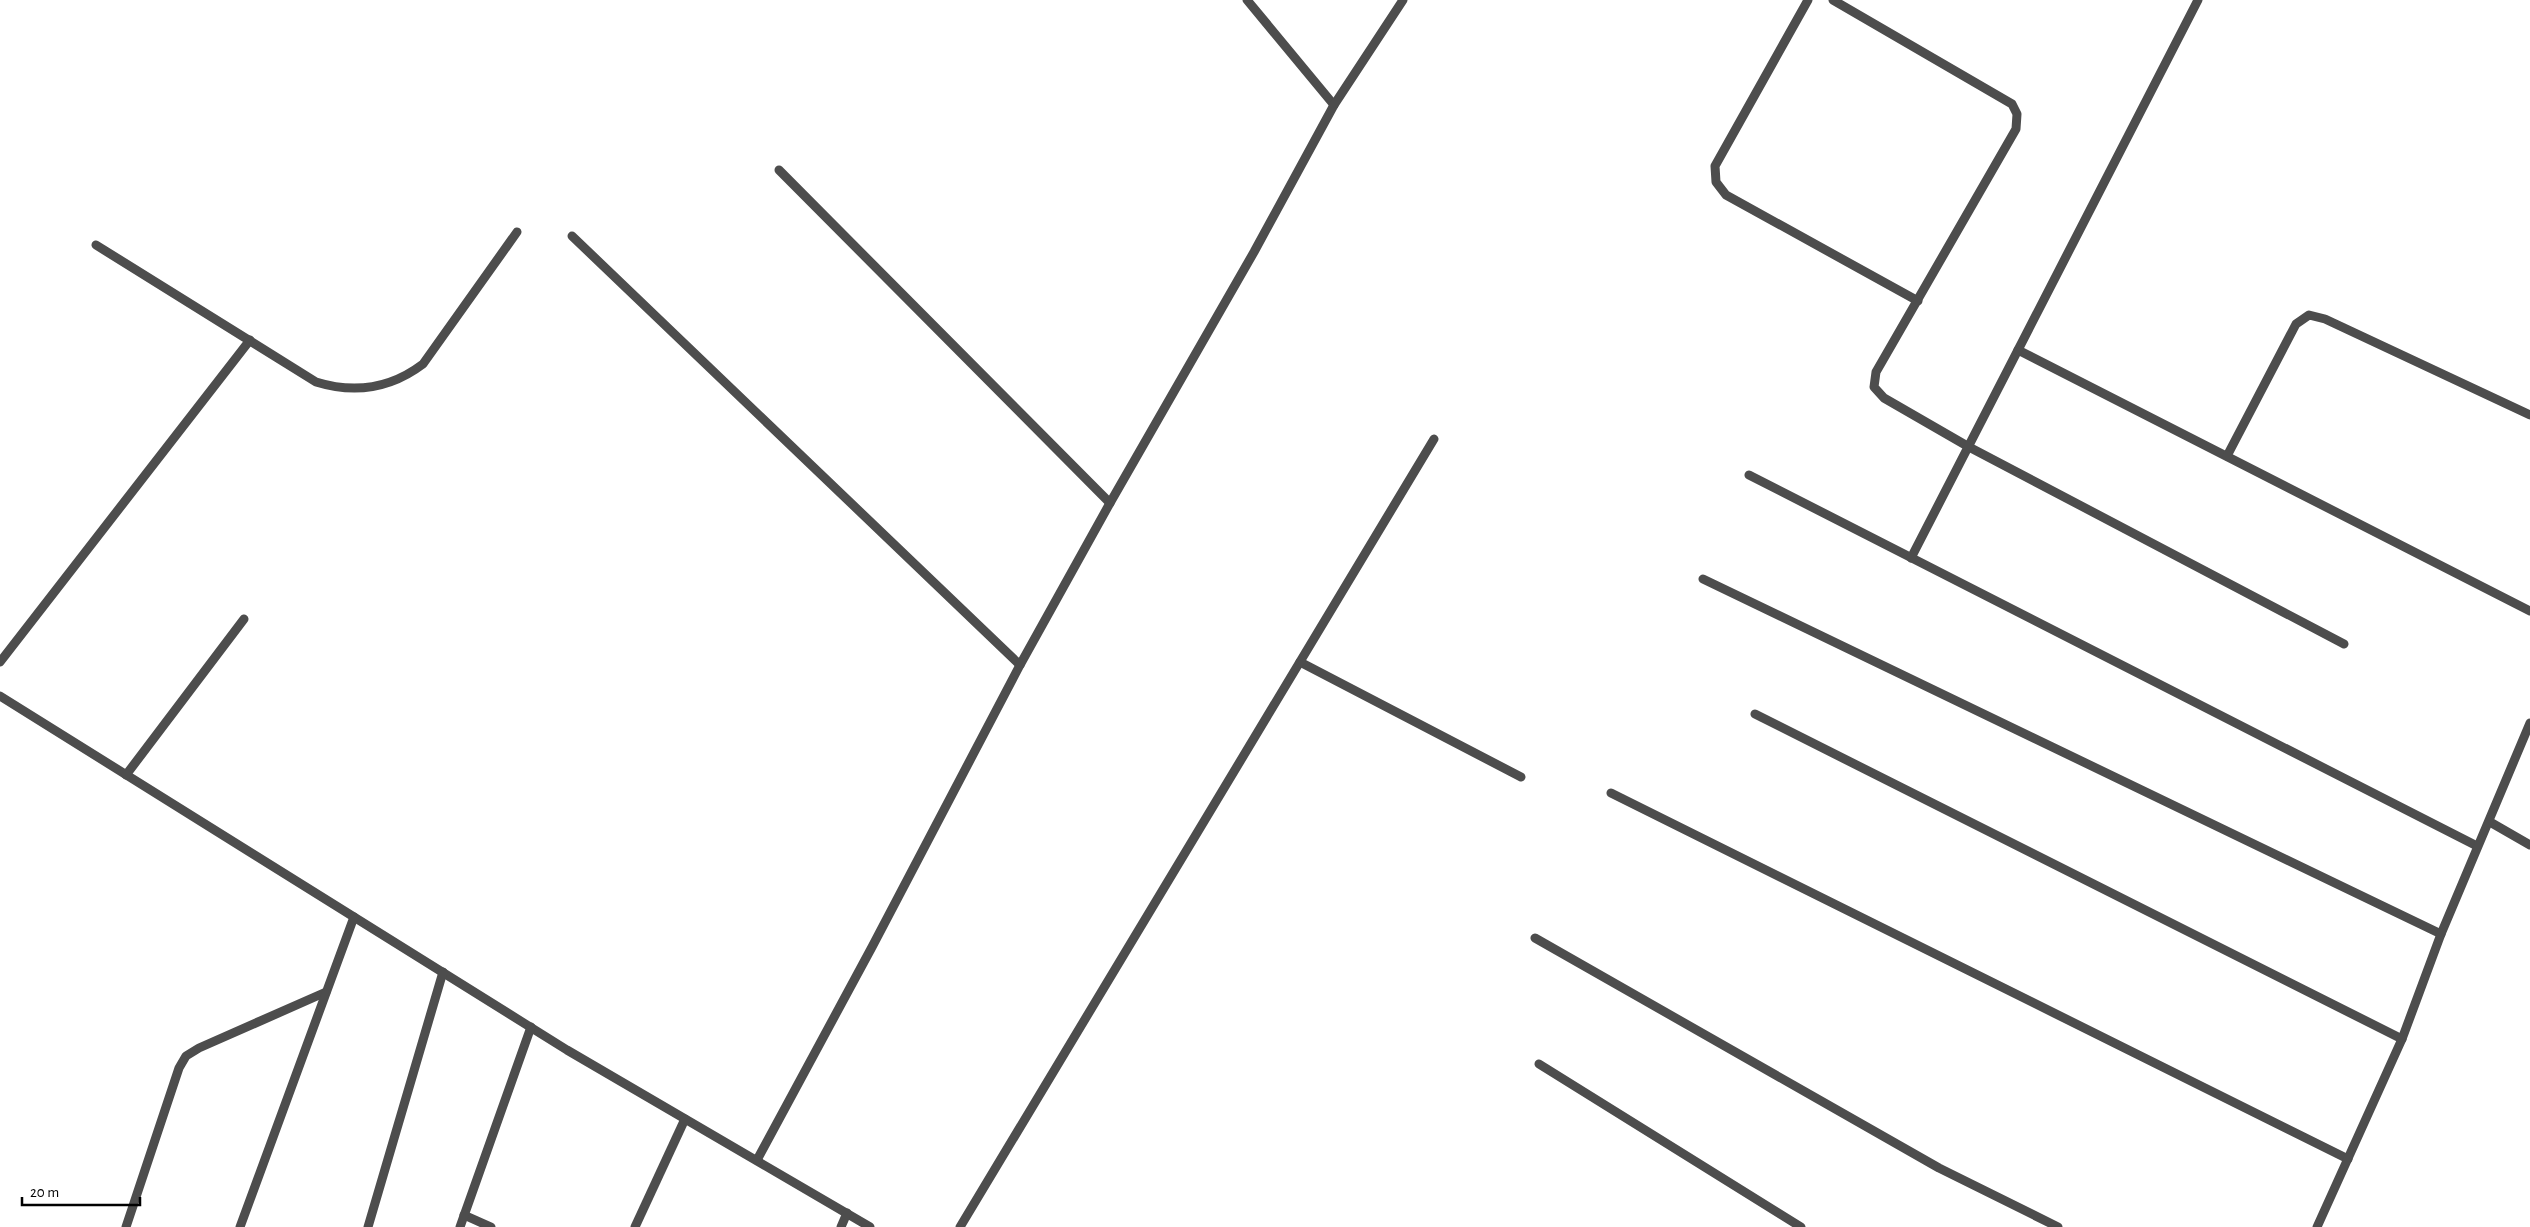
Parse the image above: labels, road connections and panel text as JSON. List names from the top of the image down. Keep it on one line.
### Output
{"scale_bar":"20 m"}
